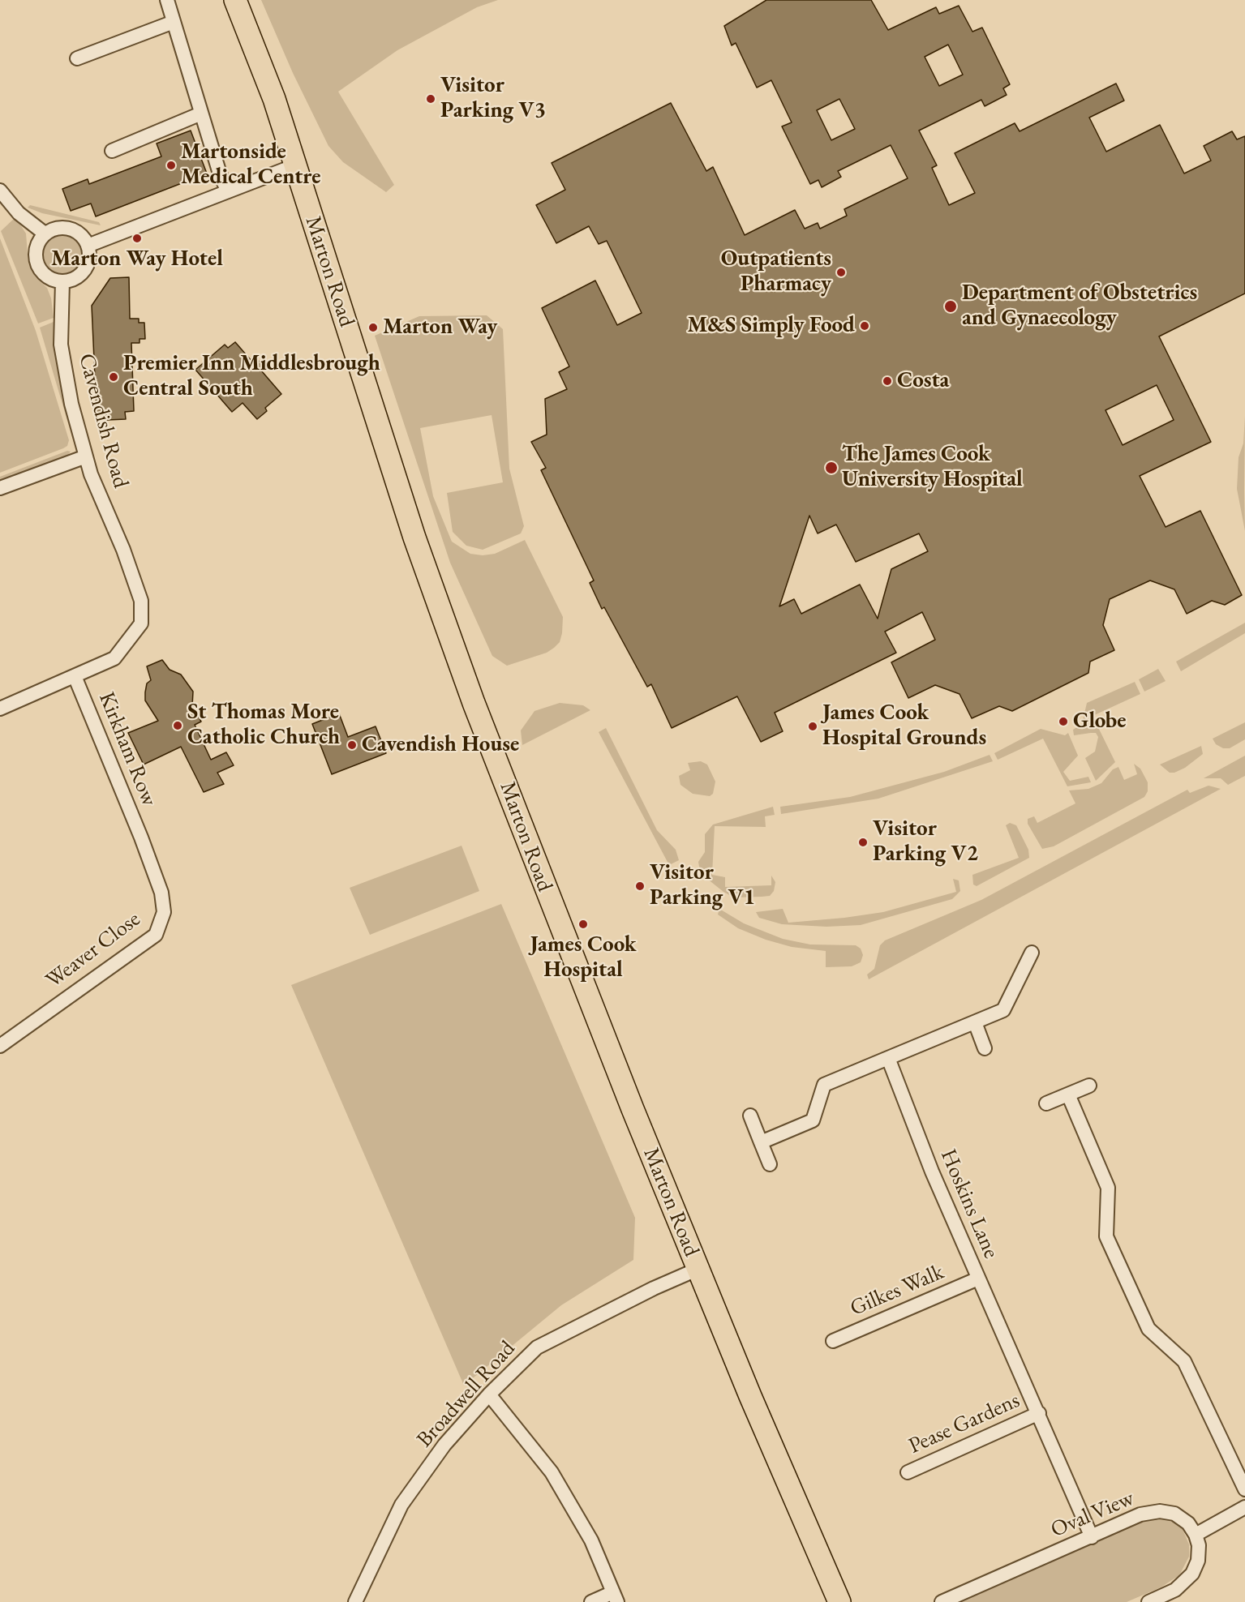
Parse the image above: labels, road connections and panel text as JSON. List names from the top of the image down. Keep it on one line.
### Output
{"streets":{"main road":["Marton Road"],"street":["Cavendish Road","Kirkham Row","Weaver Close","Hoskins Lane","Gilkes Walk","Broadwell Road","Pease Gardens","Oval View"]},"crossings":[["Marton Road","Broadwell Road"],["Cavendish Road","Kirkham Row"],["Kirkham Row","Weaver Close"],["Hoskins Lane","Gilkes Walk"],["Hoskins Lane","Pease Gardens"],["Hoskins Lane","Oval View"]],"places":["Visitor Parking V3","Martonside Medical Centre","Marton Way Hotel","Outpatients Pharmacy","Department of Obstetrics and Gynaecology","M&S Simply Food","Marton Way","Premier Inn Middlesbrough Central South","Costa","The James Cook University Hospital","Globe","St Thomas More Catholic Church","James Cook Hospital Grounds","Cavendish House","Visitor Parking V2","Visitor Parking V1","James Cook Hospital"]}
